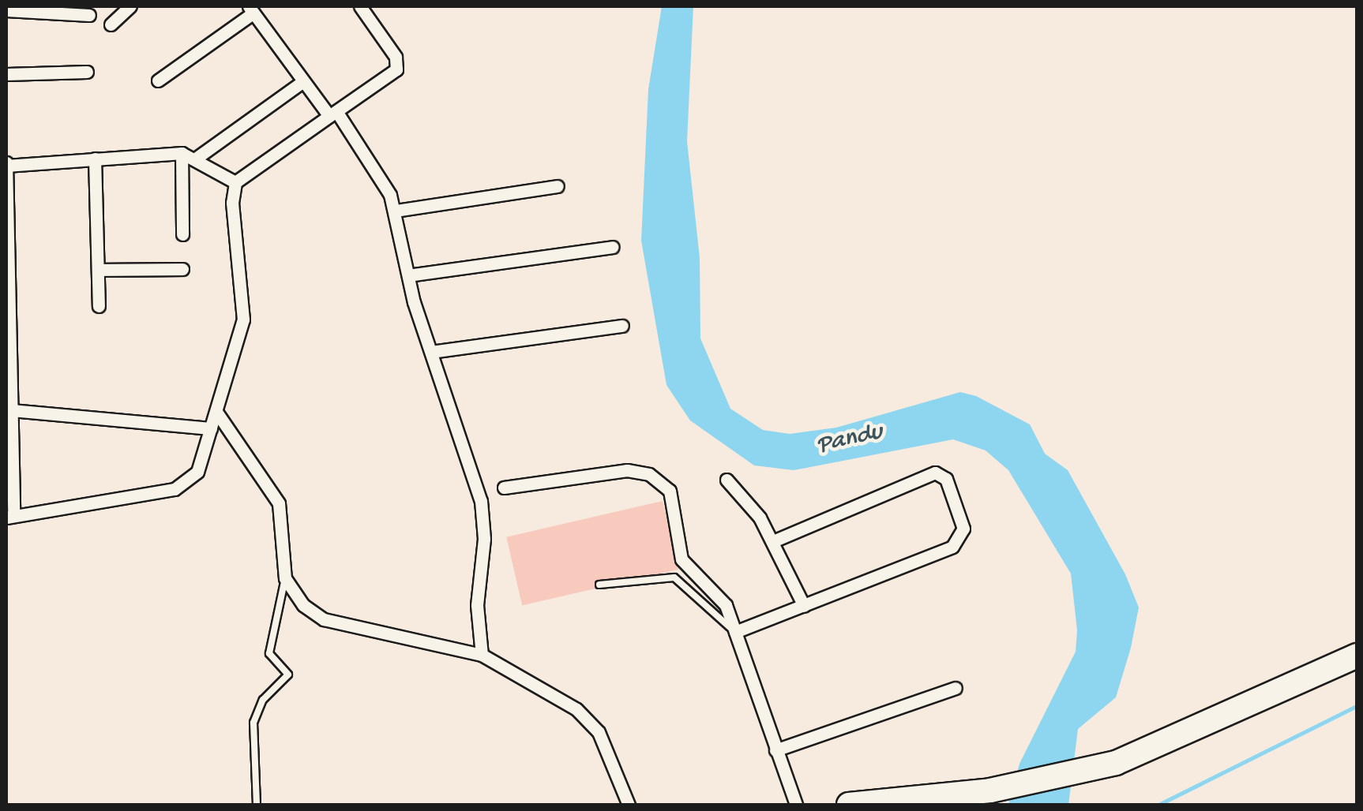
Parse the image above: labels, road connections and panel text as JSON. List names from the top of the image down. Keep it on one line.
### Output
{"water":["Pandu"]}
